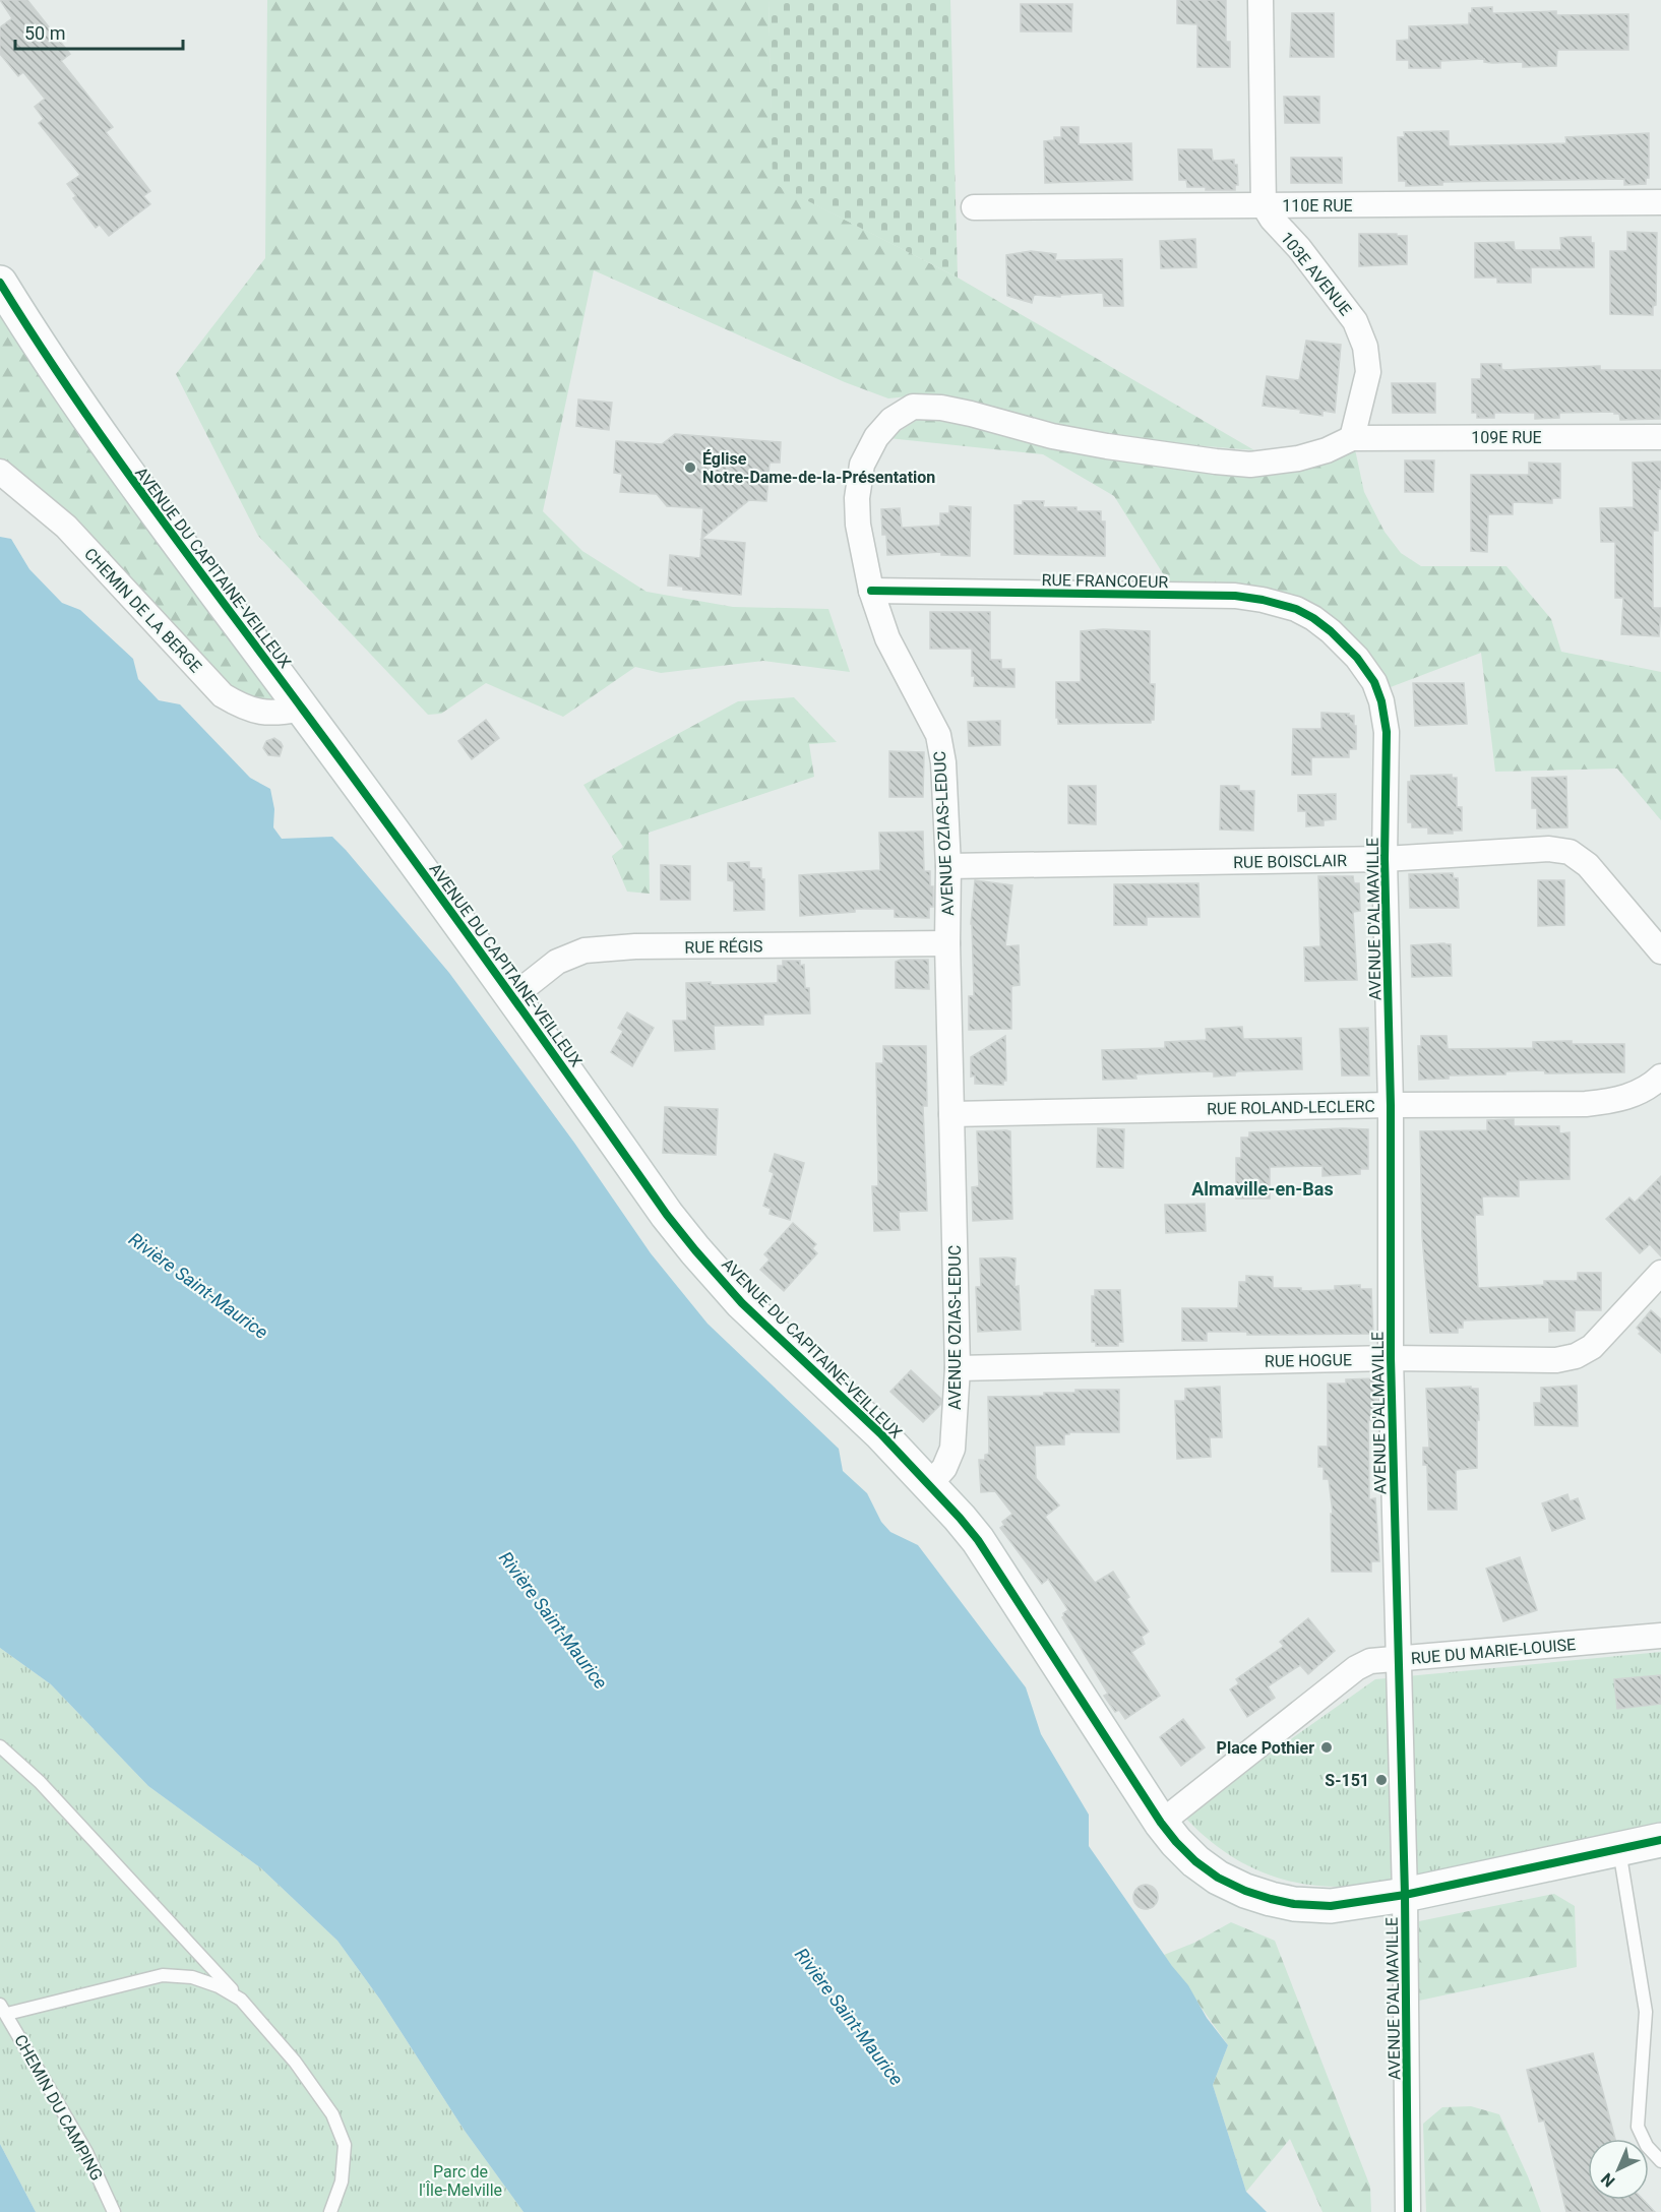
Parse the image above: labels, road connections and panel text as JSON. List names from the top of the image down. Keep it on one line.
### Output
{"streets":{"street":["110E RUE","103E AVENUE","109E RUE","AVENUE DU CAPITAINE-VEILLEUX","RUE FRANCOEUR","CHEMIN DE LA BERGE","AVENUE OZIAS-LEDUC","RUE BOISCLAIR","AVENUE D'ALMAVILLE","RUE RÉGIS","RUE ROLAND-LECLERC","RUE HOGUE","RUE DU MARIE-LOUISE"],"lane":["CHEMIN DU CAMPING"]},"crossings":[["110E RUE","103E AVENUE"],["103E AVENUE","109E RUE"],["103E AVENUE","AVENUE OZIAS-LEDUC"],["109E RUE","AVENUE OZIAS-LEDUC"],["AVENUE DU CAPITAINE-VEILLEUX","CHEMIN DE LA BERGE"],["AVENUE DU CAPITAINE-VEILLEUX","AVENUE OZIAS-LEDUC"],["AVENUE DU CAPITAINE-VEILLEUX","AVENUE D'ALMAVILLE"],["AVENUE DU CAPITAINE-VEILLEUX","RUE RÉGIS"],["AVENUE DU CAPITAINE-VEILLEUX","RUE DU MARIE-LOUISE"],["RUE FRANCOEUR","AVENUE OZIAS-LEDUC"],["RUE FRANCOEUR","AVENUE D'ALMAVILLE"],["AVENUE OZIAS-LEDUC","RUE BOISCLAIR"],["AVENUE OZIAS-LEDUC","RUE RÉGIS"],["AVENUE OZIAS-LEDUC","RUE ROLAND-LECLERC"],["AVENUE OZIAS-LEDUC","RUE HOGUE"],["RUE BOISCLAIR","AVENUE D'ALMAVILLE"],["AVENUE D'ALMAVILLE","RUE ROLAND-LECLERC"],["AVENUE D'ALMAVILLE","RUE HOGUE"],["AVENUE D'ALMAVILLE","RUE DU MARIE-LOUISE"]],"districts":["Almaville-en-Bas"],"water":["Rivière Saint-Maurice"],"parks":["Parc de l'Île-Melville"],"places":["Église Notre-Dame-de-la-Présentation","Place Pothier","S-151"],"scale_bar":"50 m","north":"bottom left"}
